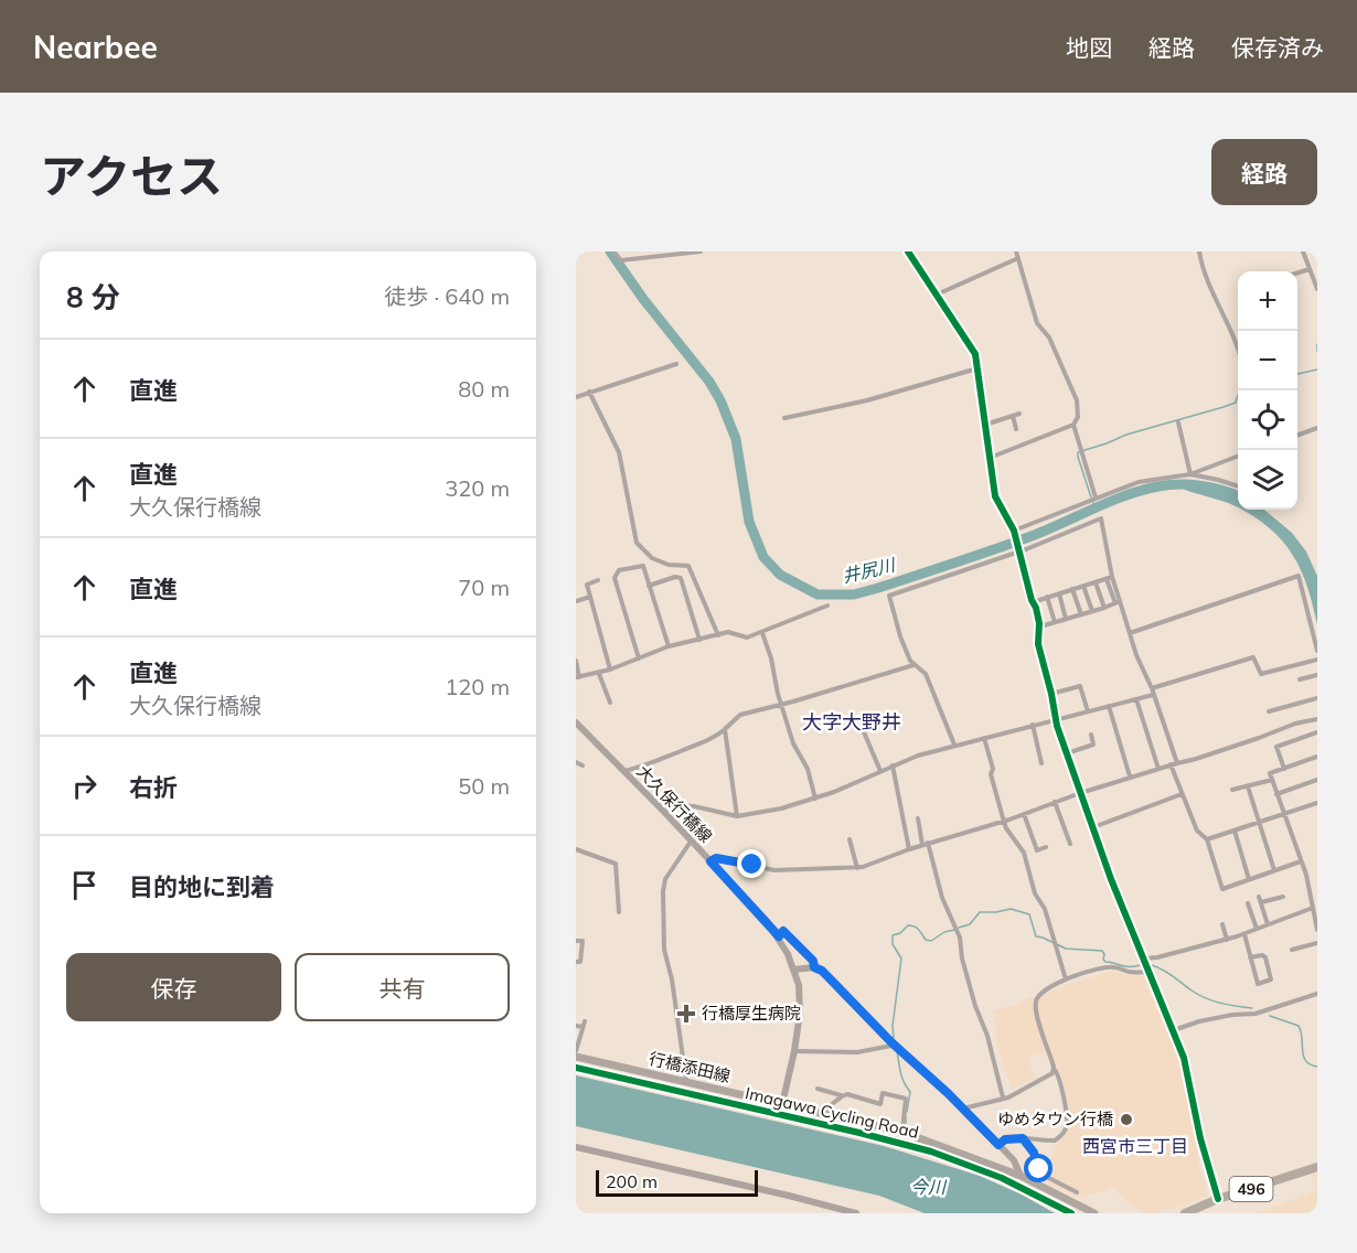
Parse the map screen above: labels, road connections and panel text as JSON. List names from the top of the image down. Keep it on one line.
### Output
{"streets":{"highway":["496"],"main road":["大久保行橋線","行橋添田線"],"cycle path":["Imagawa Cycling Road"]},"crossings":[["大久保行橋線","行橋添田線"]],"districts":["大字大野井","西宮市三丁目"],"water":["井尻川","今川"],"places":{"health":["行橋厚生病院"],"other":["ゆめタウン行橋"]},"scale_bar":"200 m","page":{"header":"Nearbee","nav":["地図","経路","保存済み"],"title":"アクセス","buttons":["経路",["保存","共有"]],"heading":["8 分","徒歩 · 640 m"],"map_buttons":["+","−"],"list":[["直進","80 m"],["直進","大久保行橋線","320 m"],["直進","70 m"],["直進","大久保行橋線","120 m"],["右折","50 m"],"目的地に到着"],"scale":"200 m"}}
